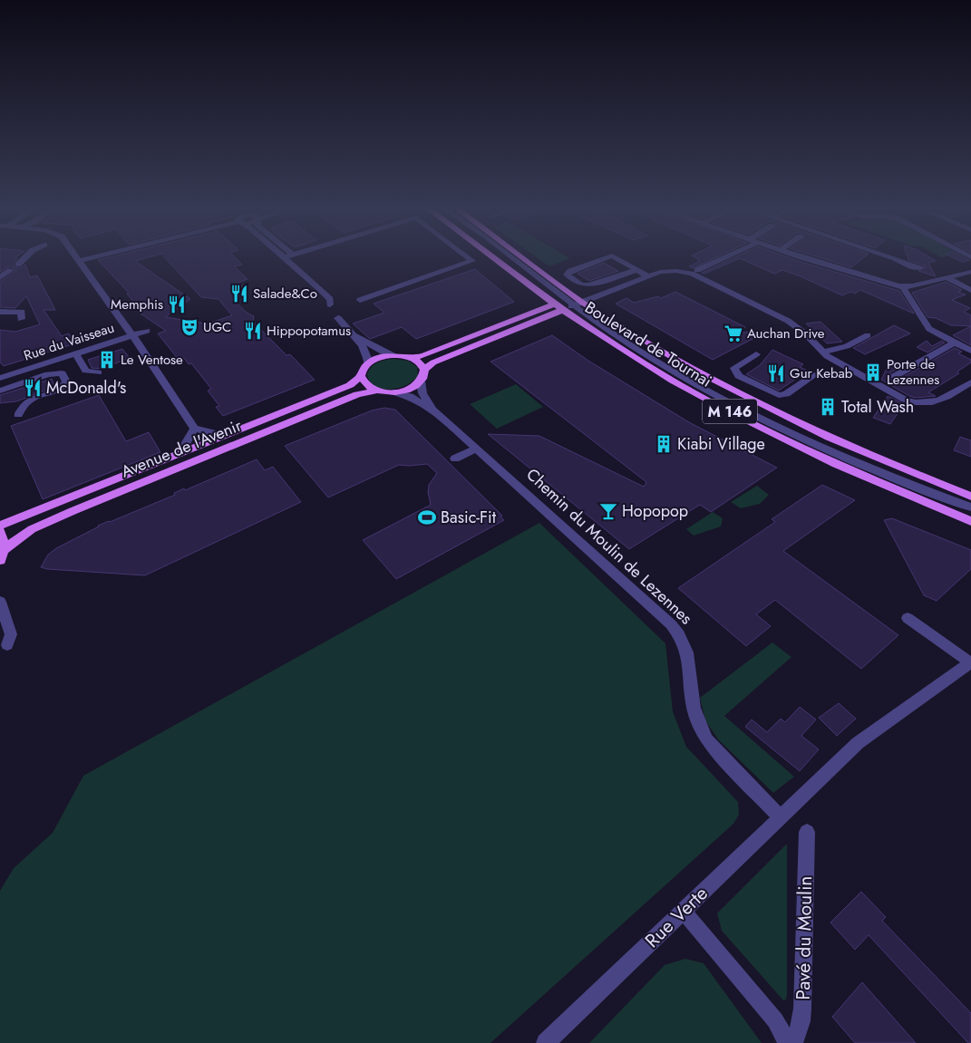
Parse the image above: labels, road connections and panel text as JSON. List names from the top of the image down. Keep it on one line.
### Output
{"streets":{"main road":["Boulevard de Tournai","M 146","Avenue de l'Avenir"],"street":["Rue du Vaisseau","Chemin du Moulin de Lezennes","Rue Verte","Pavé du Moulin"]},"crossings":[["Avenue de l'Avenir","Chemin du Moulin de Lezennes"],["Chemin du Moulin de Lezennes","Rue Verte"]],"places":{"restaurant":["Salade&Co","Memphis","Hippopotamus","Gur Kebab","McDonald's"],"theatre":["UGC"],"supermarket":["Auchan Drive"],"building":["Le Ventose","Porte de Lezennes","Total Wash","Kiabi Village"],"bar":["Hopopop"],"sports":["Basic-Fit"]}}
